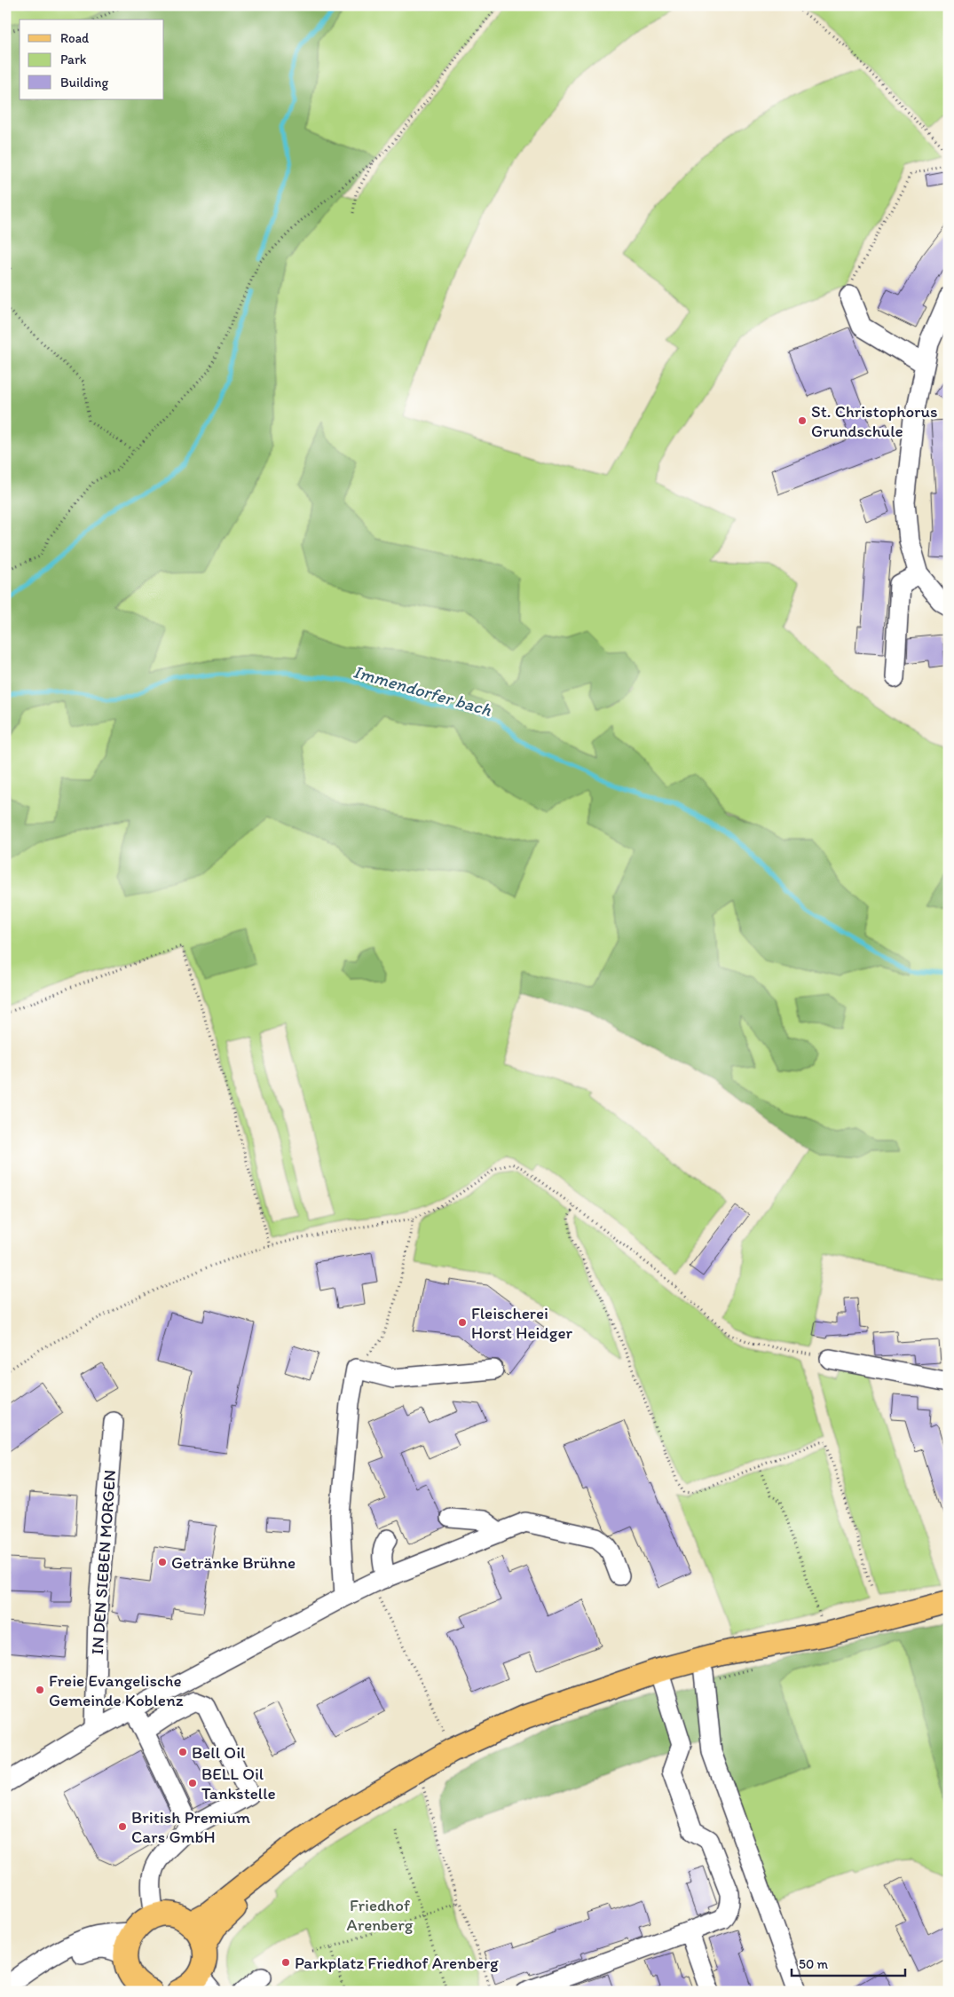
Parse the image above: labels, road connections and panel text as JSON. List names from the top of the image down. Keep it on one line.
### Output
{"streets":{"street":["IN DEN SIEBEN MORGEN"]},"water":["Immendorfer bach"],"parks":["Friedhof Arenberg"],"places":["St. Christophorus Grundschule","Fleischerei Horst Heidger","Getränke Brühne","Freie Evangelische Gemeinde Koblenz","Bell Oil","BELL Oil Tankstelle","British Premium Cars GmbH","Parkplatz Friedhof Arenberg"],"legend":["Road","Park","Building"],"scale_bar":"50 m"}
